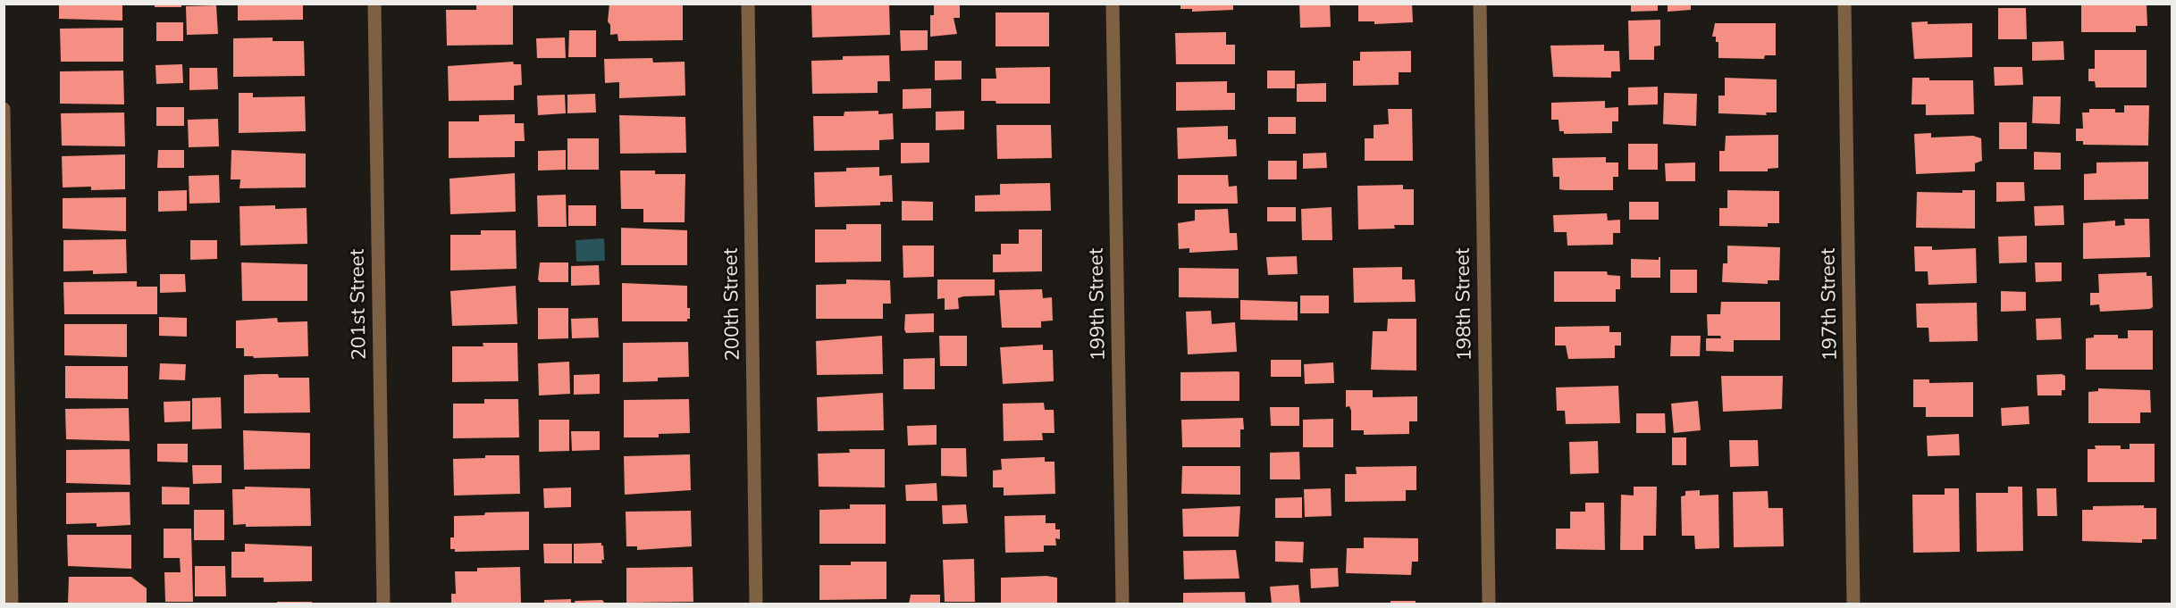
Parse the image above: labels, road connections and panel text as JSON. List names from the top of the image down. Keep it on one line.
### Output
{"streets":{"street":["201st Street","200th Street","199th Street","198th Street","197th Street"]}}
